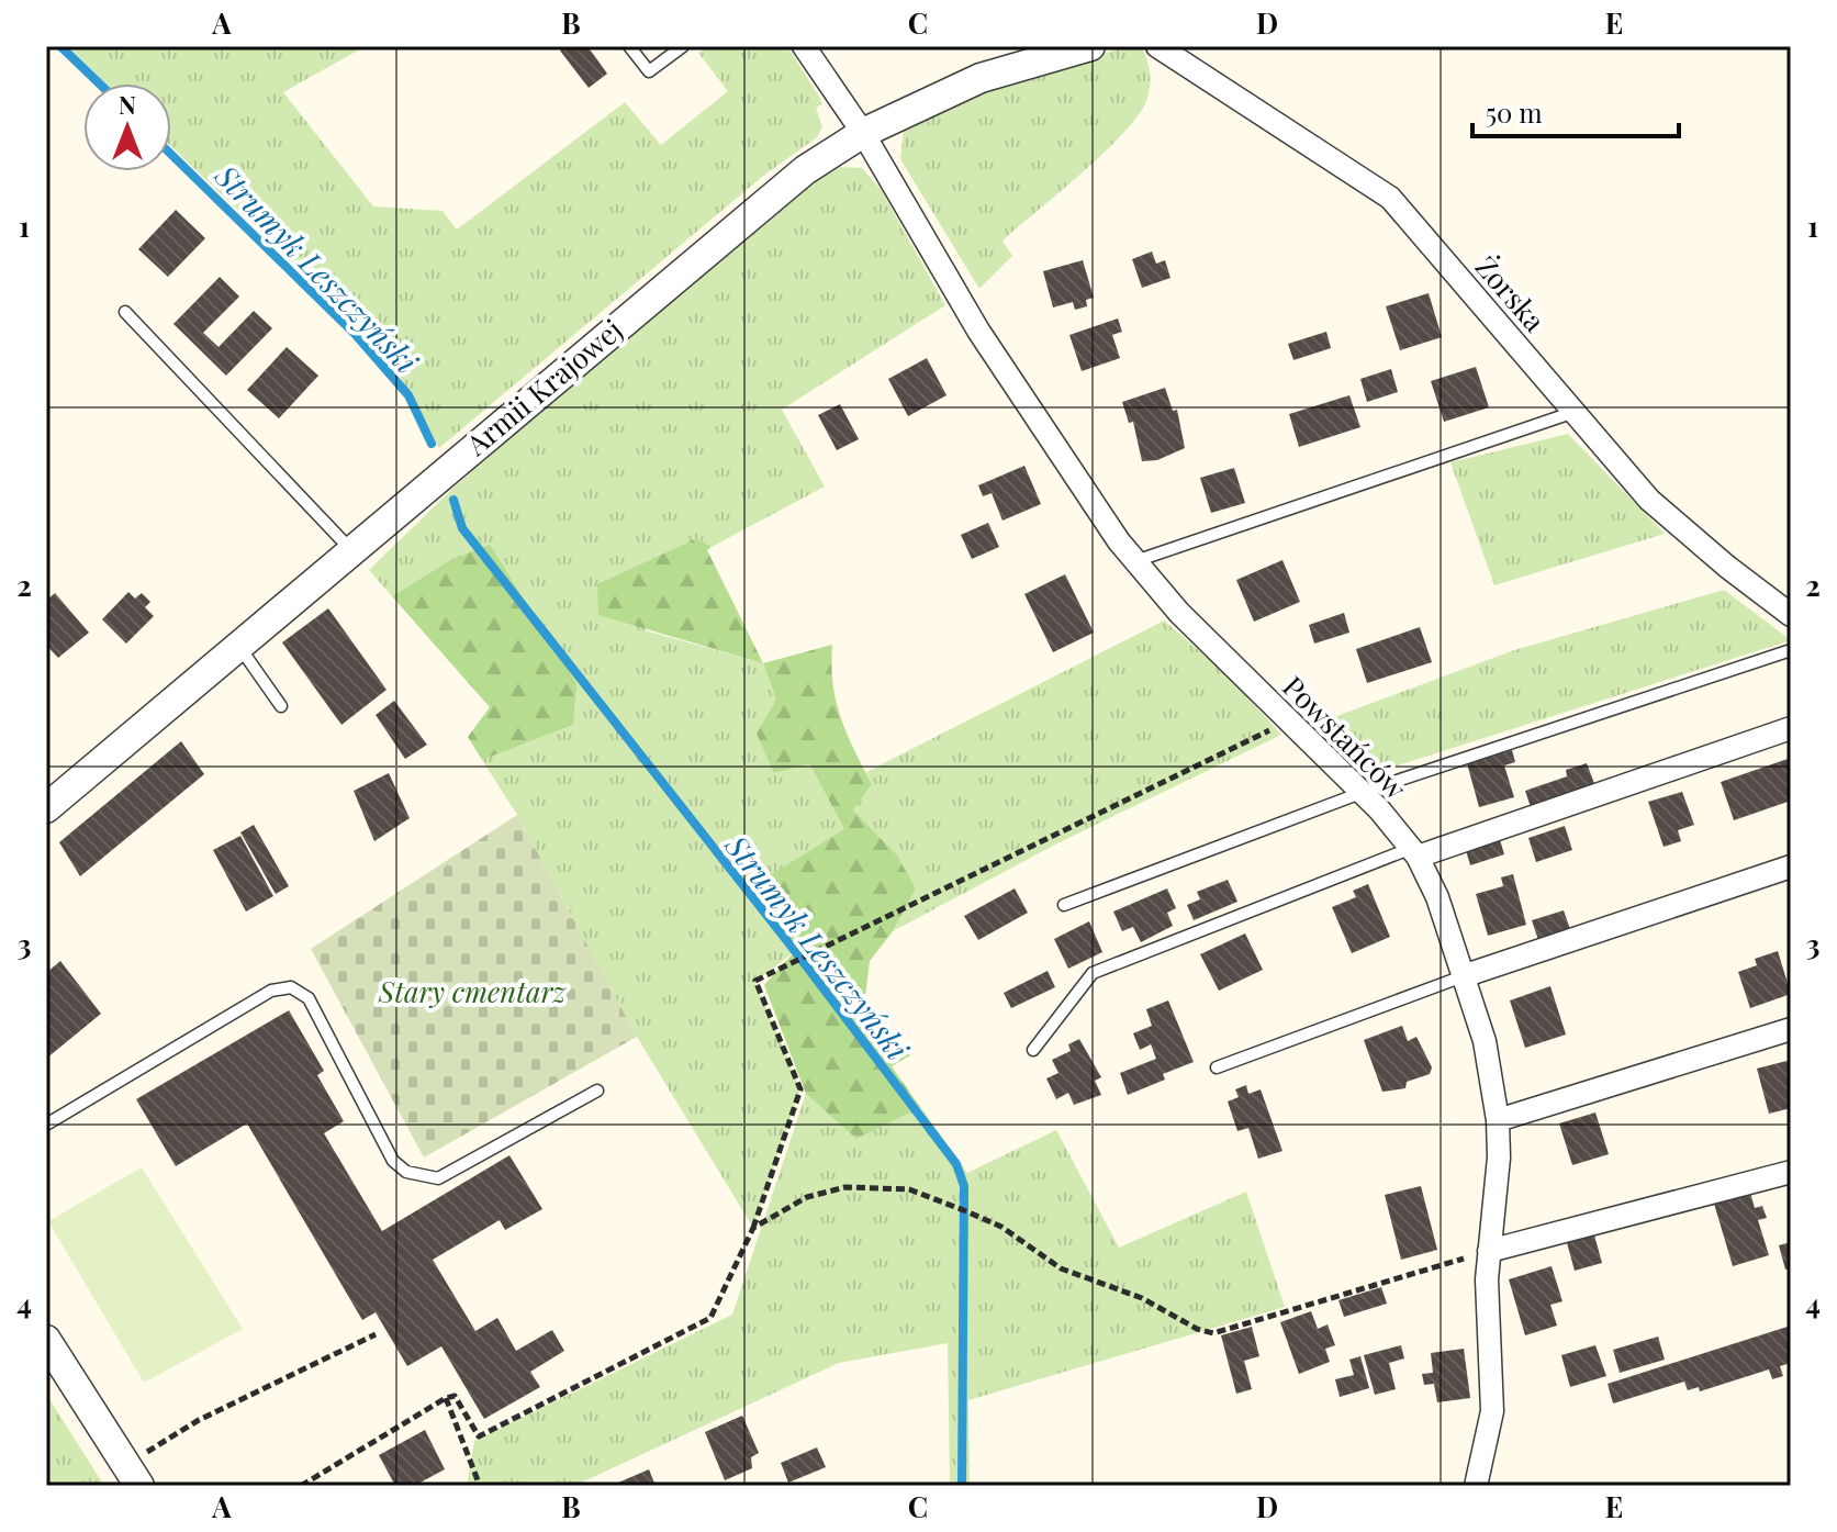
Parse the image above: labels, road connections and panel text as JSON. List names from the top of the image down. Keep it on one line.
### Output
{"streets":{"street":["Żorska","Armii Krajowej","Powstańców"]},"crossings":[["Armii Krajowej","Powstańców"]],"water":["Strumyk Leszczyński"],"parks":["Stary cmentarz"],"scale_bar":"50 m","north":"top","grid":{"columns":["A","B","C","D","E"],"rows":["1","2","3","4"]}}
